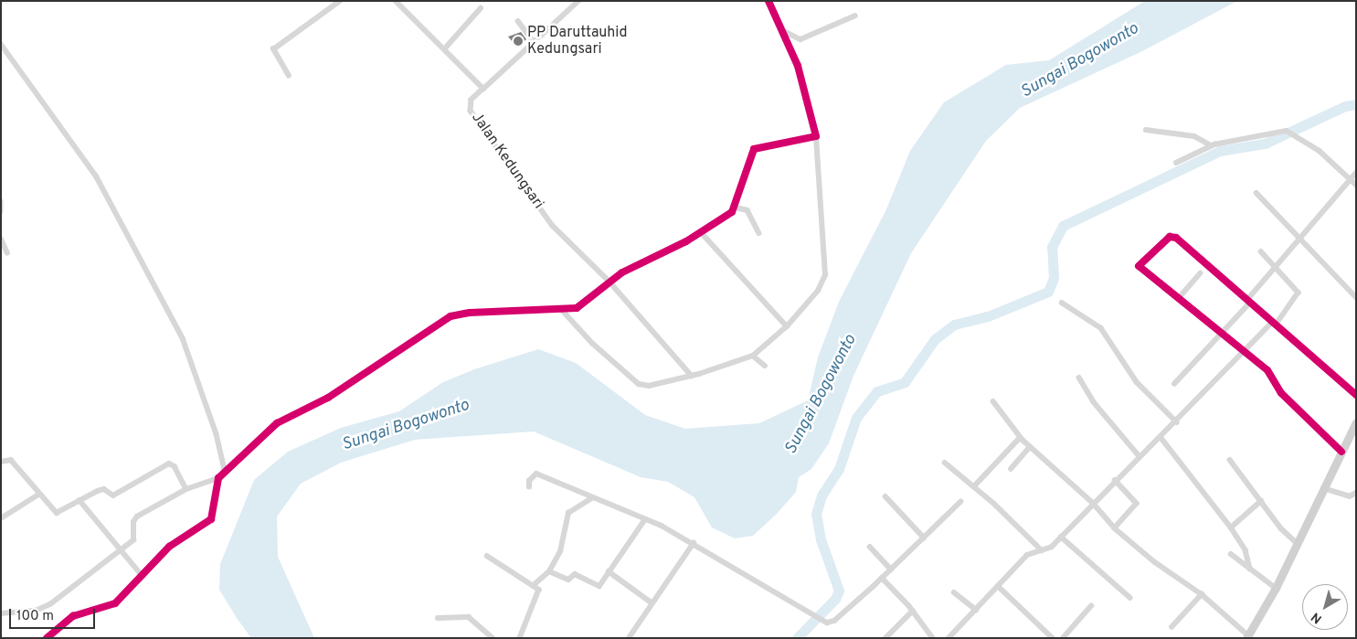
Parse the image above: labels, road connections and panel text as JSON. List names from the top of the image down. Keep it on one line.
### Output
{"streets":{"street":["Jalan Kedungsari"]},"water":["Sungai Bogowonto"],"places":["PP Daruttauhid Kedungsari"],"scale_bar":"100 m","north":"bottom left"}
